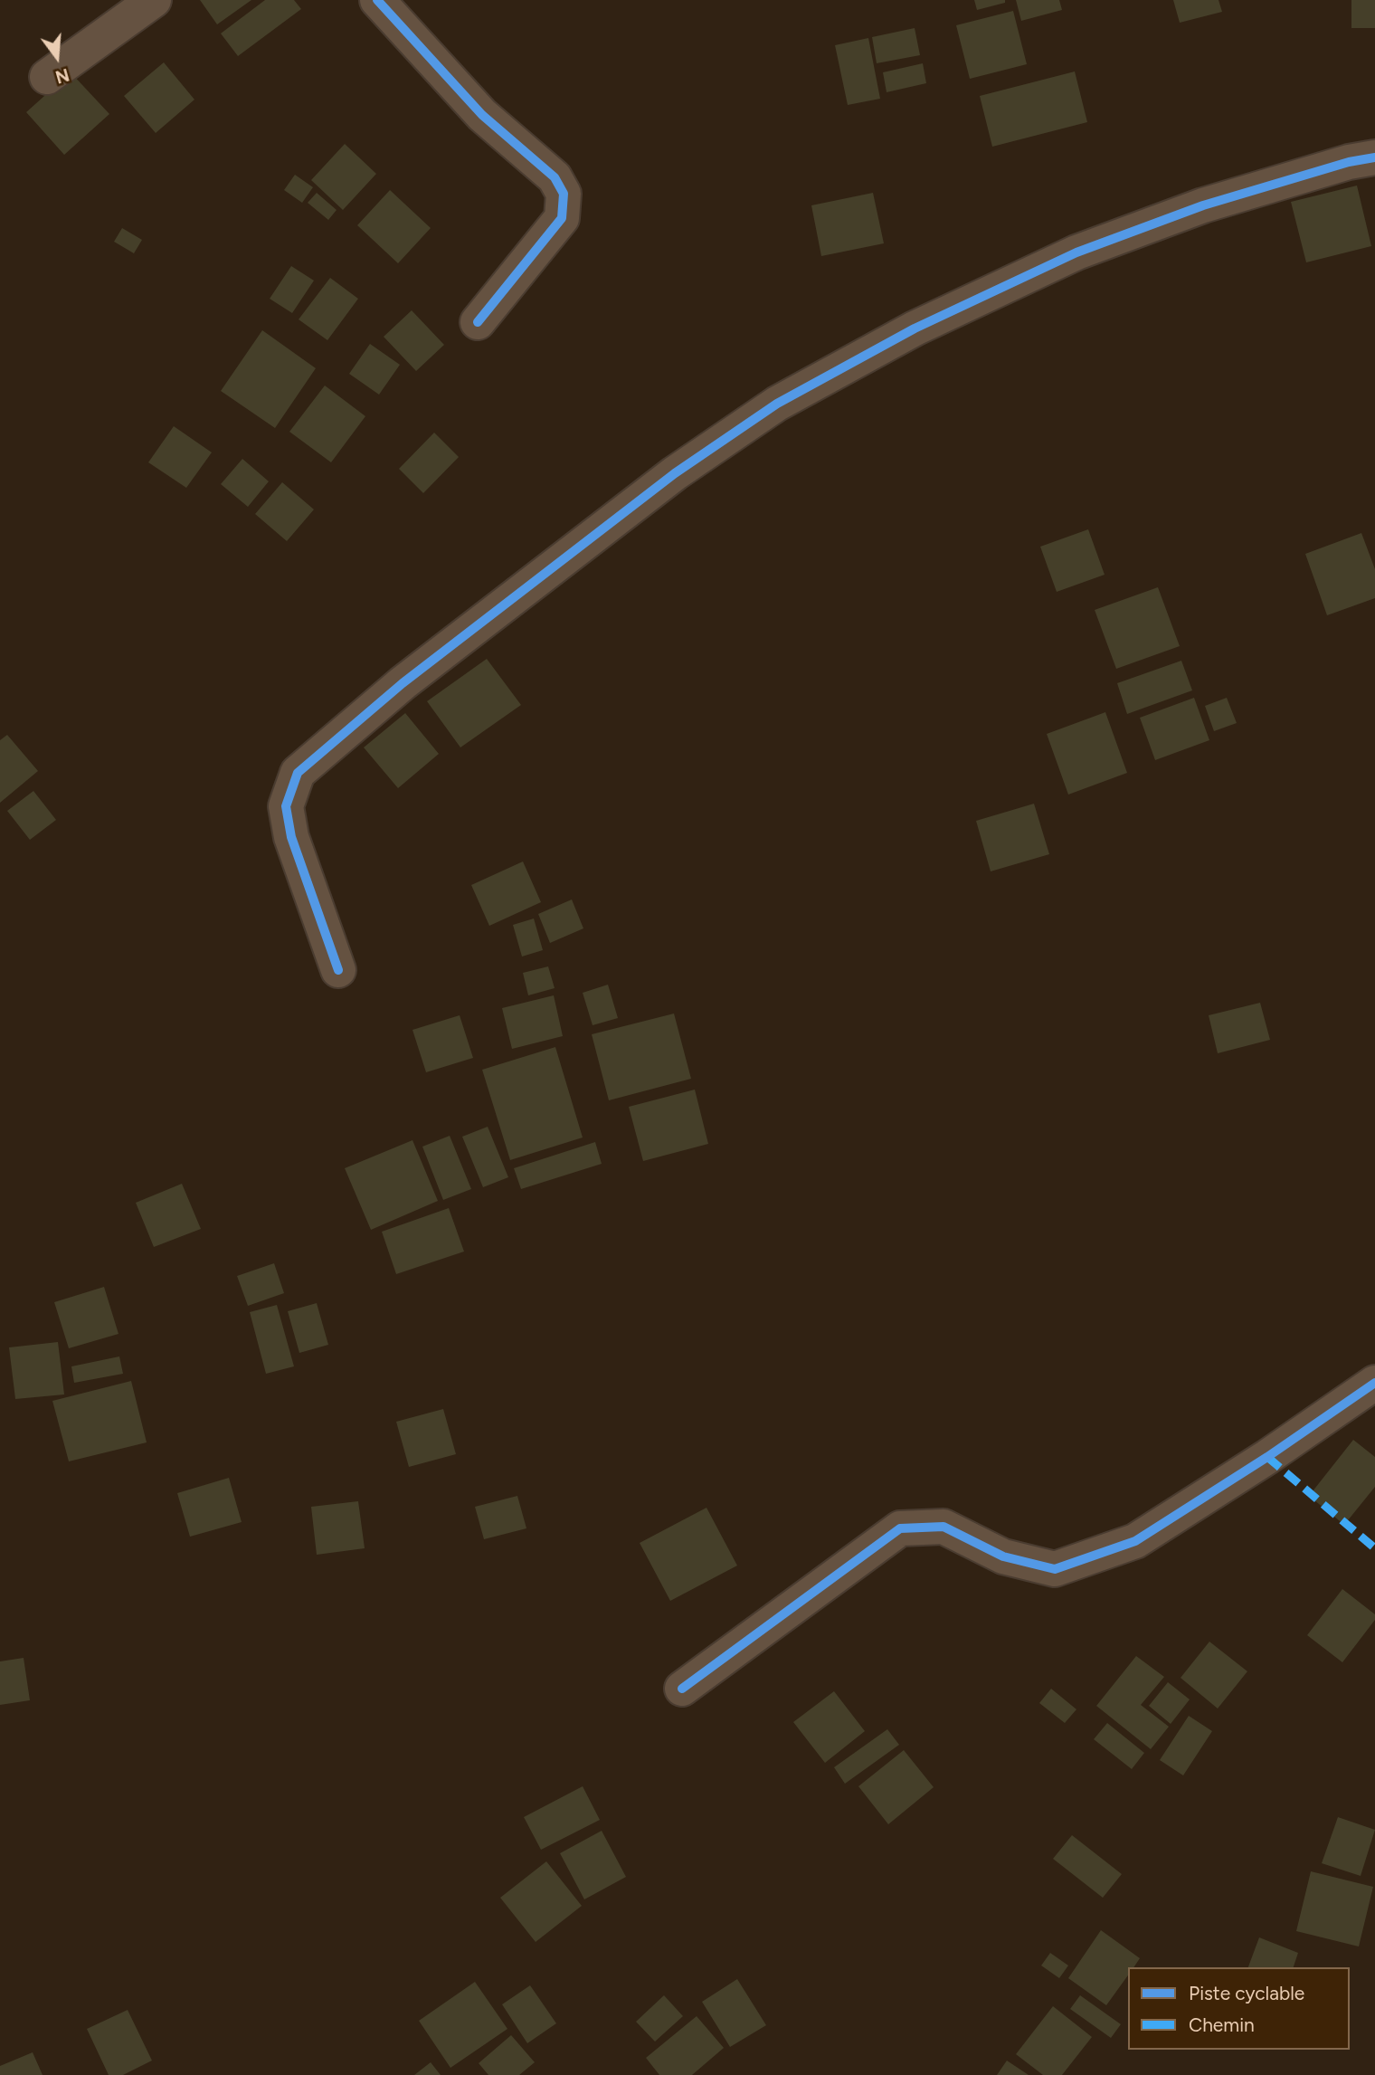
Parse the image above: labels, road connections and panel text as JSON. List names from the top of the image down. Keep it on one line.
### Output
{"legend":["Piste cyclable","Chemin"],"north":"bottom"}
